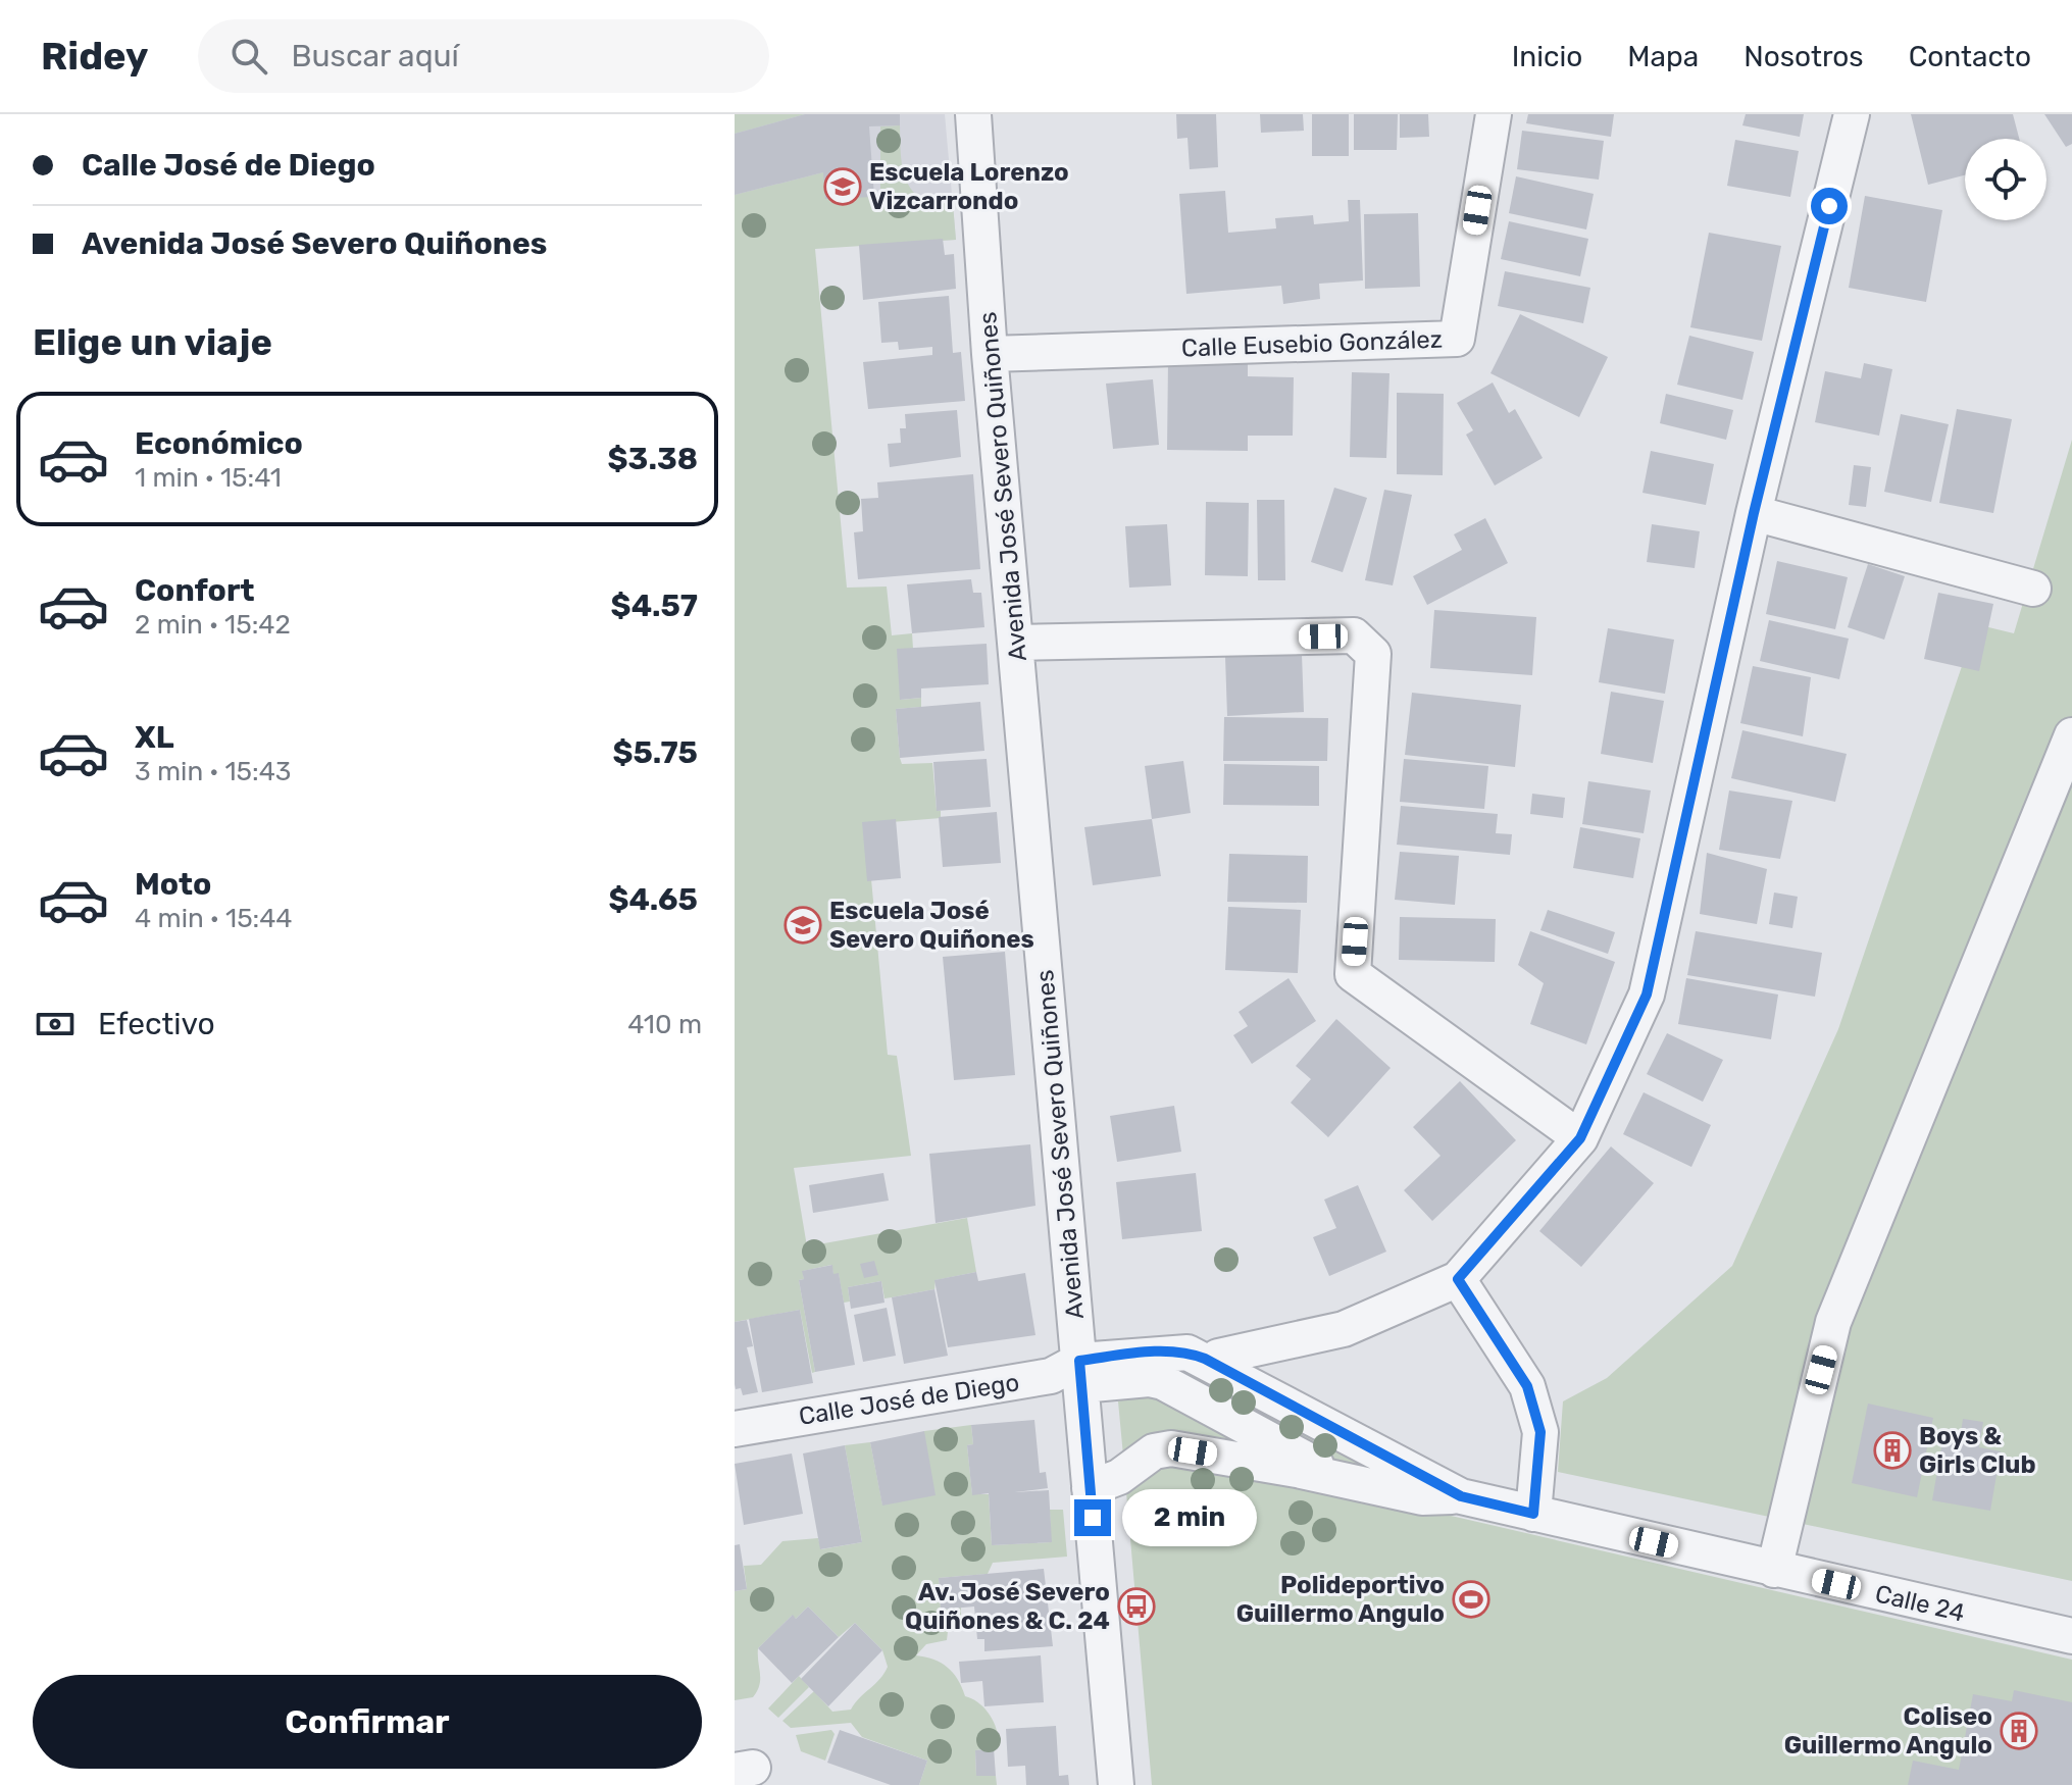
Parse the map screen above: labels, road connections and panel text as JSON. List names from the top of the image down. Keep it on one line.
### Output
{"streets":{"street":["Calle Eusebio González","Avenida José Severo Quiñones","Calle José de Diego","Calle 24"]},"crossings":[["Calle Eusebio González","Avenida José Severo Quiñones"],["Avenida José Severo Quiñones","Calle José de Diego"],["Avenida José Severo Quiñones","Calle 24"],["Calle José de Diego","Calle 24"]],"places":{"school or university":["Escuela Lorenzo Vizcarrondo","Escuela José Severo Quiñones"],"building":["Boys & Girls Club","Coliseo Guillermo Angulo"],"sports":["Polideportivo Guillermo Angulo"],"bus stop":["Av. José Severo Quiñones & C. 24"]},"page":{"header":"Ridey","search":"Buscar aquí","nav":["Inicio","Mapa","Nosotros","Contacto"],"banner":["Calle José de Diego","Avenida José Severo Quiñones"],"heading":"Elige un viaje","list":[{"name":"Económico","note":"1 min · 15:41","value":"$3.38"},{"name":"Confort","note":"2 min · 15:42","value":"$4.57"},{"name":"XL","note":"3 min · 15:43","value":"$5.75"},{"name":"Moto","note":"4 min · 15:44","value":"$4.65"}],"pay":["Efectivo","410 m"],"bubble":"2 min","buttons":"Confirmar"}}
